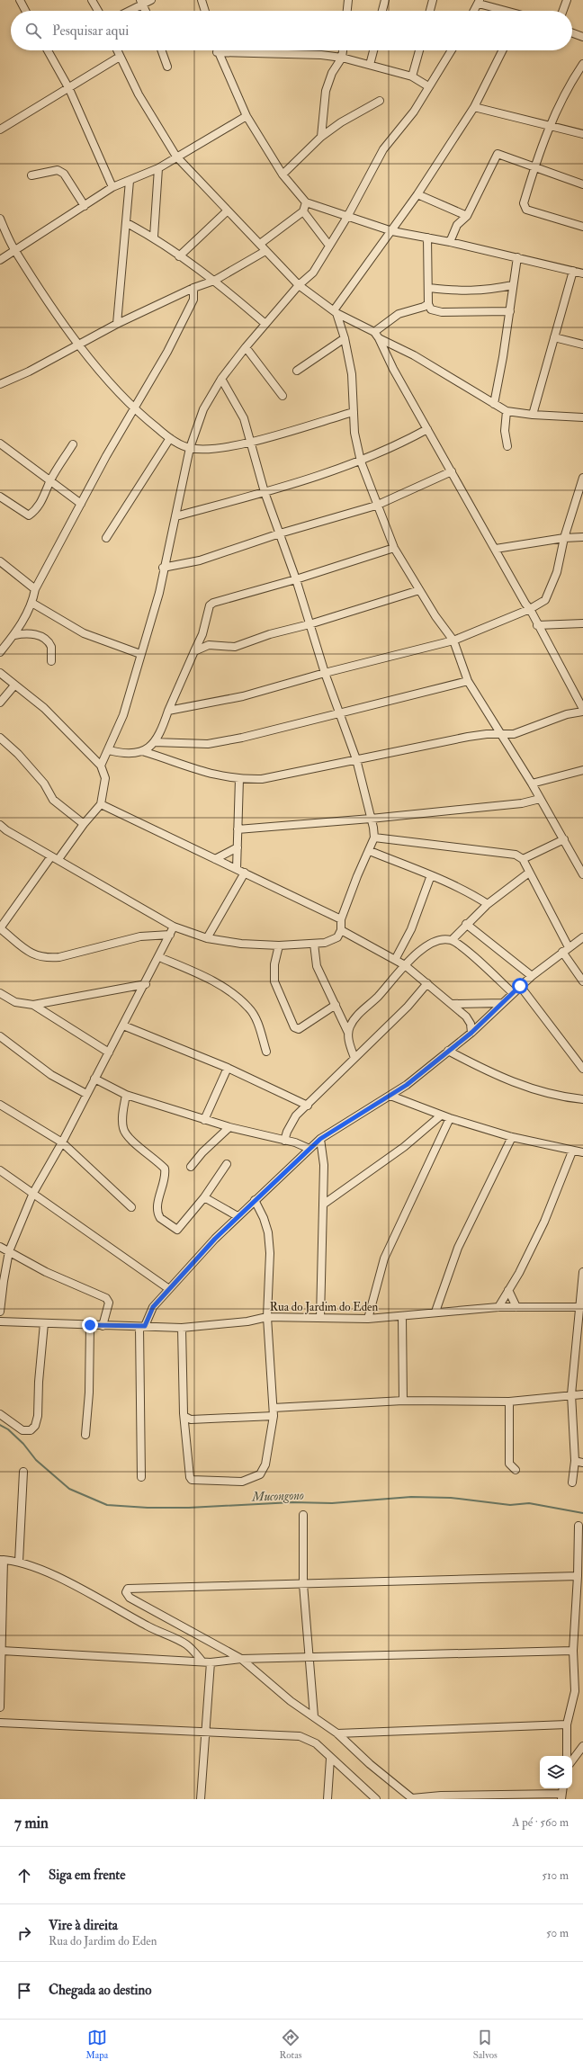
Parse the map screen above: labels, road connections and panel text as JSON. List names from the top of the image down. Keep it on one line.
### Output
{"streets":{"street":["Rua do Jardim do Eden"]},"water":["Mucongono"],"page":{"search":"Pesquisar aqui","heading":["7 min","A pé · 560 m"],"list":[["Siga em frente","510 m"],["Vire à direita","Rua do Jardim do Eden","50 m"],"Chegada ao destino"],"nav":["Mapa","Rotas","Salvos"]}}
